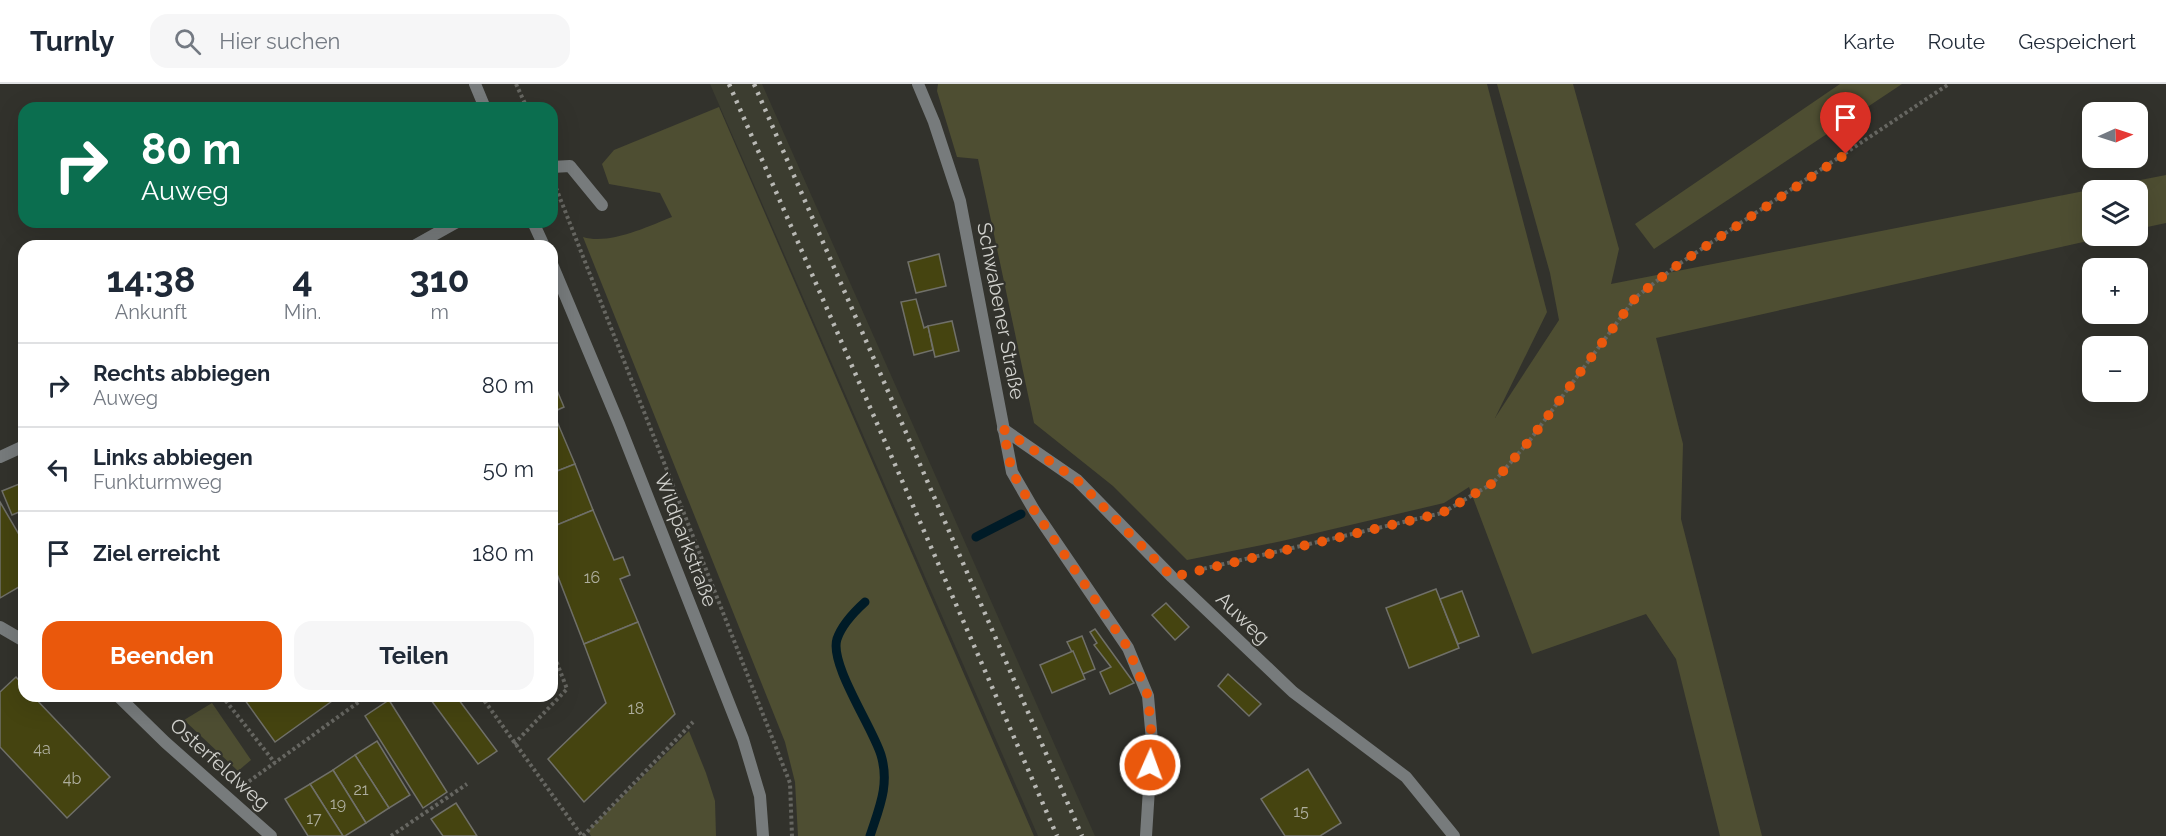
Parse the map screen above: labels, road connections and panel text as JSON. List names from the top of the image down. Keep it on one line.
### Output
{"streets":{"street":["Schwabener Straße","Wildparkstraße","Auweg","Osterfeldweg"]},"crossings":[["Schwabener Straße","Auweg"]],"house_numbers":["16","18","4a","4b","21","19","15","17"],"north":"right","page":{"header":"Turnly","search":"Hier suchen","nav":["Karte","Route","Gespeichert"],"map_buttons":["+","−"],"turn":["80 m","Auweg"],"eta":["14:38","Ankunft","4","Min.","310","m"],"list":[{"name":"Rechts abbiegen","note":"Auweg","value":"80 m"},{"name":"Links abbiegen","note":"Funkturmweg","value":"50 m"},{"name":"Ziel erreicht","value":"180 m"}],"buttons":["Beenden","Teilen"]}}
